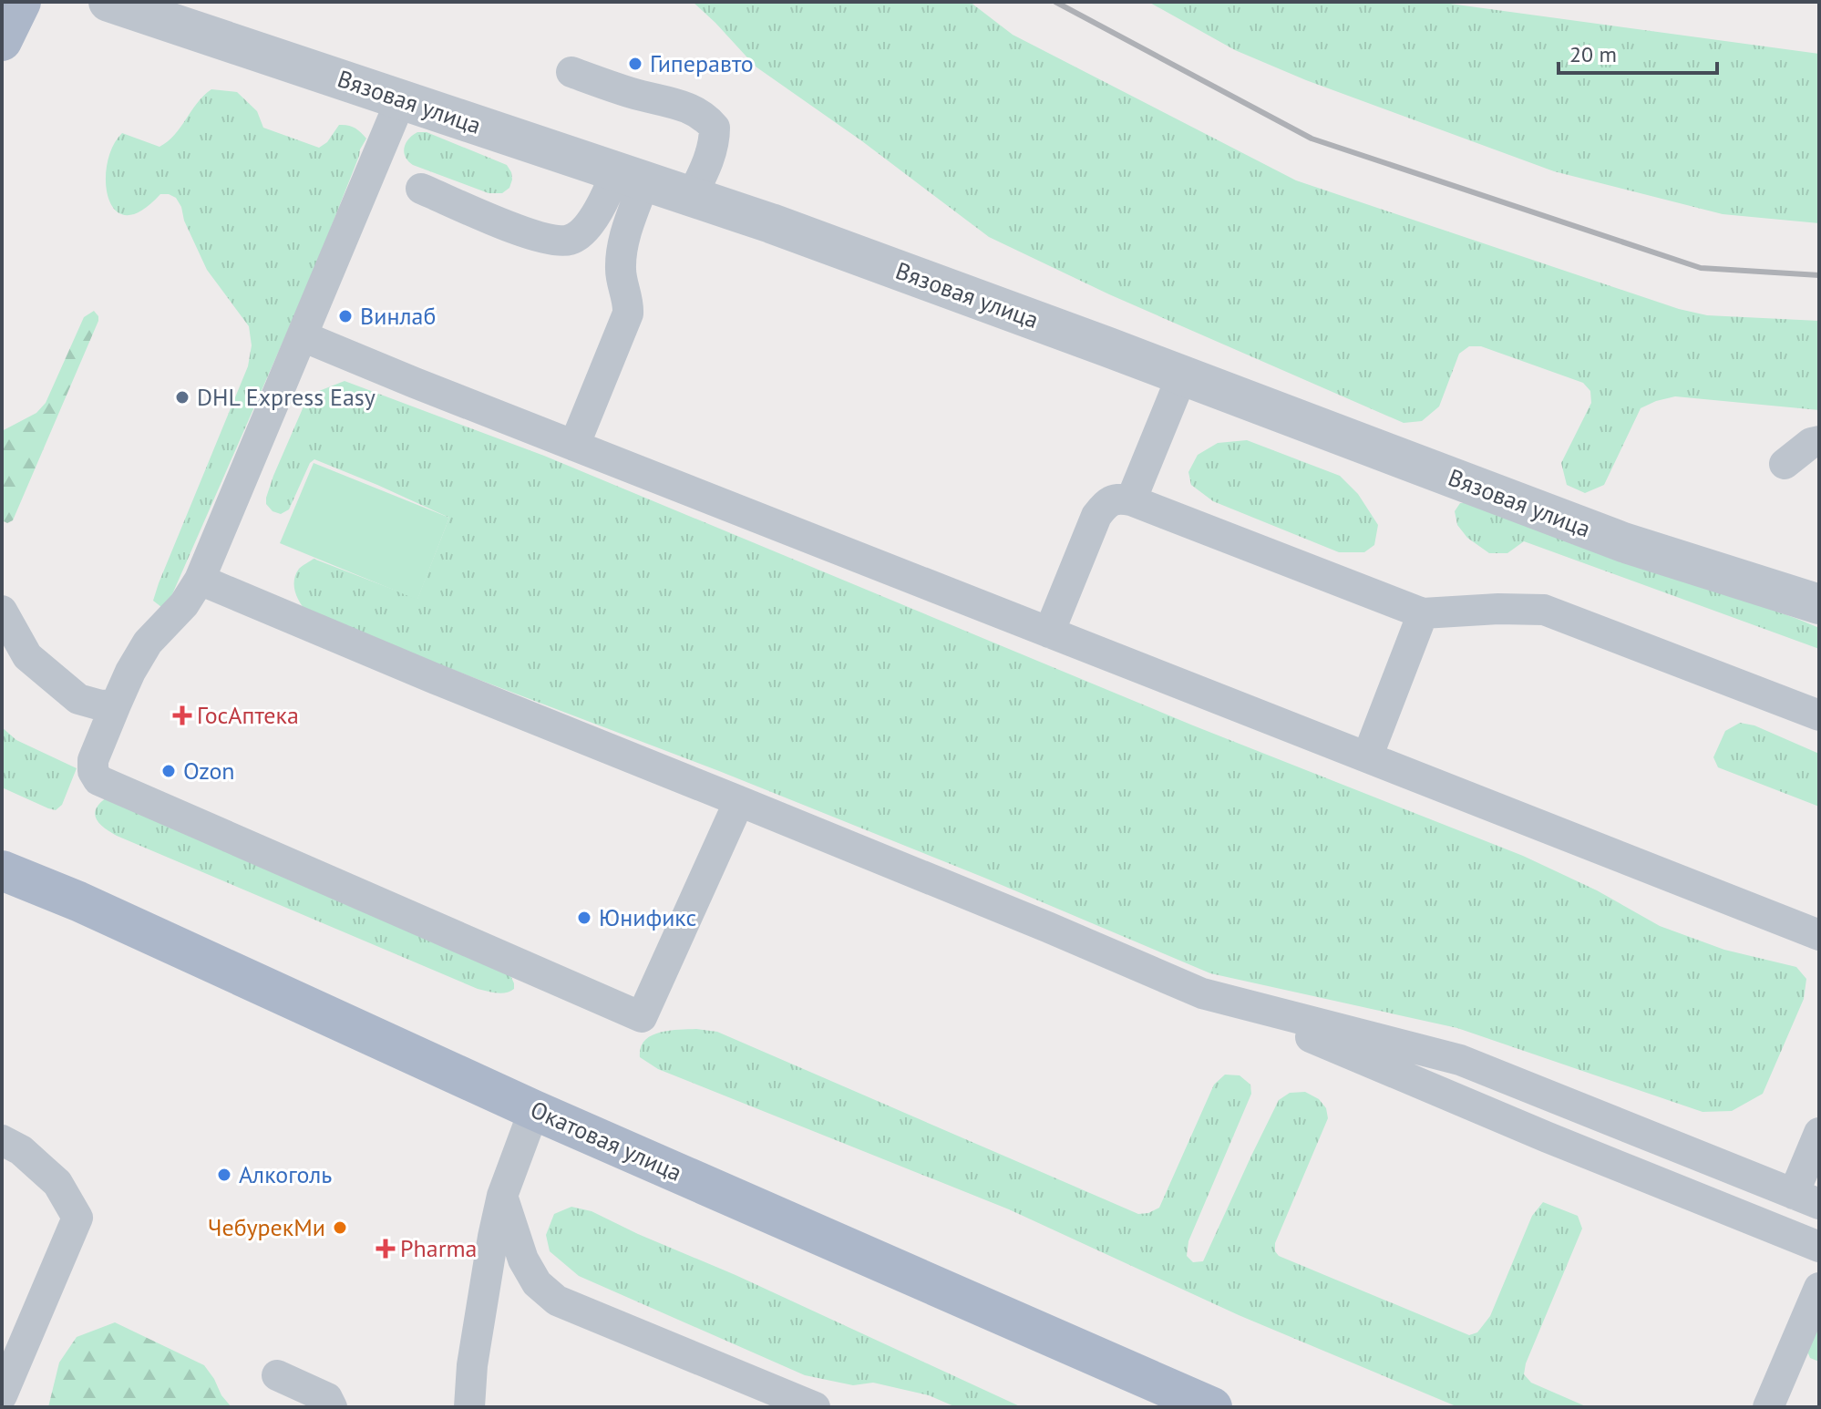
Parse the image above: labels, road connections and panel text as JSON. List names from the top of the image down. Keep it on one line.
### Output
{"streets":{"main road":["Окатовая улица"],"street":["Вязовая улица"]},"places":{"other":["Гиперавто","Винлаб","DHL Express Easy","Ozon","Юнификс","Алкоголь","ЧебурекМи"],"health":["ГосАптека","Pharma"]},"scale_bar":"20 m"}
